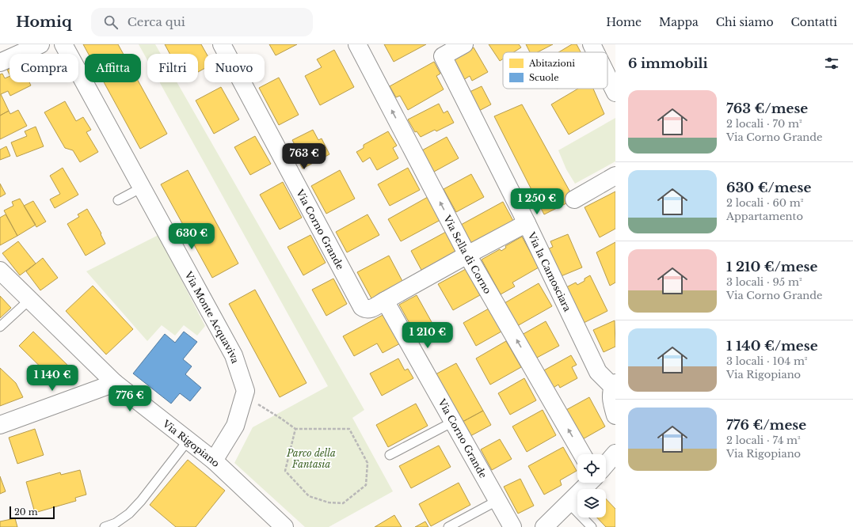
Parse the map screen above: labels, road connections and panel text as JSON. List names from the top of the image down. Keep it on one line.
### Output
{"streets":{"street":["Via Corno Grande","Via Sella di Corno","Via la Camosciara","Via Monte Acquaviva","Via Rigopiano"]},"crossings":[["Via Corno Grande","Via Sella di Corno"],["Via Corno Grande","Via la Camosciara"],["Via Monte Acquaviva","Via Rigopiano"]],"one_way":["Via Sella di Corno"],"parks":["Parco della Fantasia"],"legend":["Abitazioni","Scuole"],"scale_bar":"20 m","page":{"header":"Homiq","search":"Cerca qui","nav":["Home","Mappa","Chi siamo","Contatti"],"heading":"6 immobili","chip":["Compra","Affitta","Filtri","Nuovo"],"list":[{"name":"763 €/mese","note":"2 locali · 70 m² · Via Corno Grande"},{"name":"630 €/mese","note":"2 locali · 60 m² · Appartamento"},{"name":"1 210 €/mese","note":"3 locali · 95 m² · Via Corno Grande"},{"name":"1 140 €/mese","note":"3 locali · 104 m² · Via Rigopiano"},{"name":"776 €/mese","note":"2 locali · 74 m² · Via Rigopiano"}],"price":["763 €","1 250 €","630 €","1 210 €","1 140 €","776 €"],"scale":"20 m"}}
